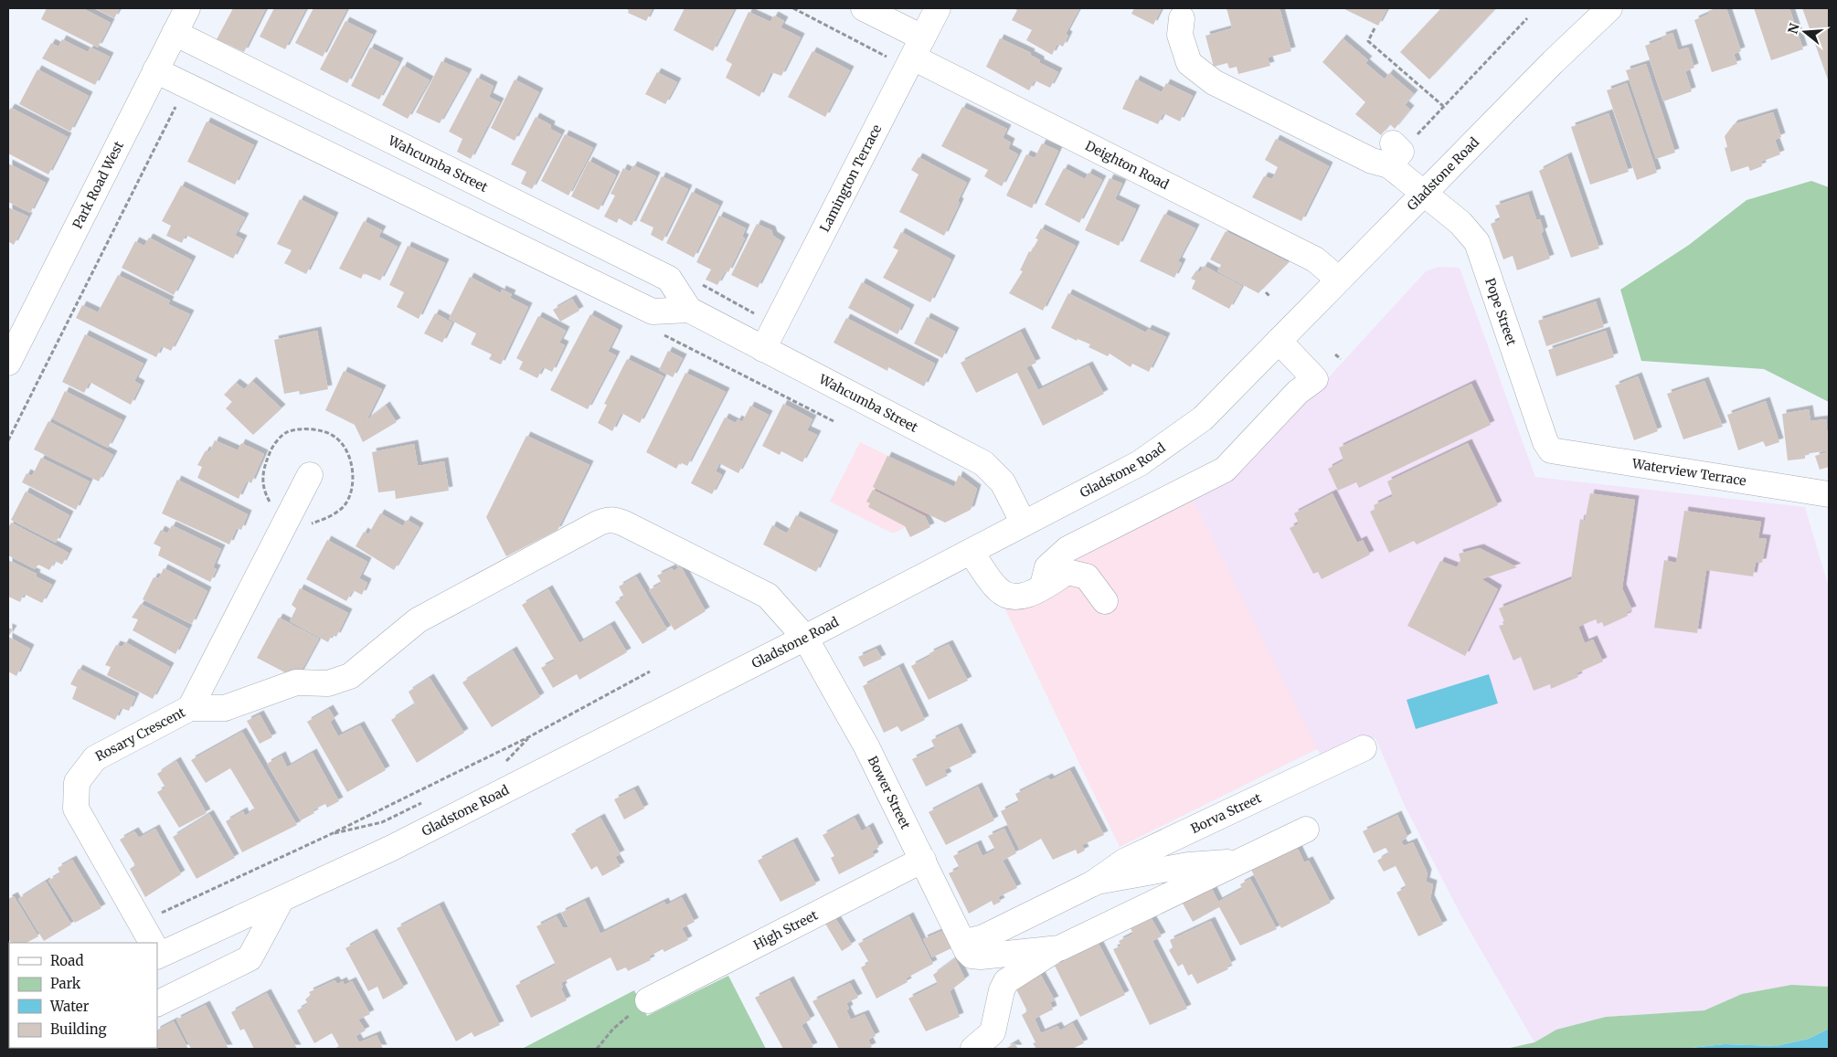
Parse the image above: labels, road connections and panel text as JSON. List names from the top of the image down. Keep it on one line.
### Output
{"streets":{"street":["Wahcumba Street","Deighton Road","Gladstone Road","Lamington Terrace","Park Road West","Pope Street","Waterview Terrace","Rosary Crescent","Bower Street","Borva Street","High Street"]},"crossings":[["Wahcumba Street","Gladstone Road"],["Wahcumba Street","Lamington Terrace"],["Wahcumba Street","Park Road West"],["Deighton Road","Gladstone Road"],["Deighton Road","Lamington Terrace"],["Gladstone Road","Pope Street"],["Gladstone Road","Bower Street"],["Pope Street","Waterview Terrace"],["Rosary Crescent","Bower Street"],["Bower Street","Borva Street"],["Bower Street","High Street"]],"legend":["Road","Park","Water","Building"],"north":"left"}
